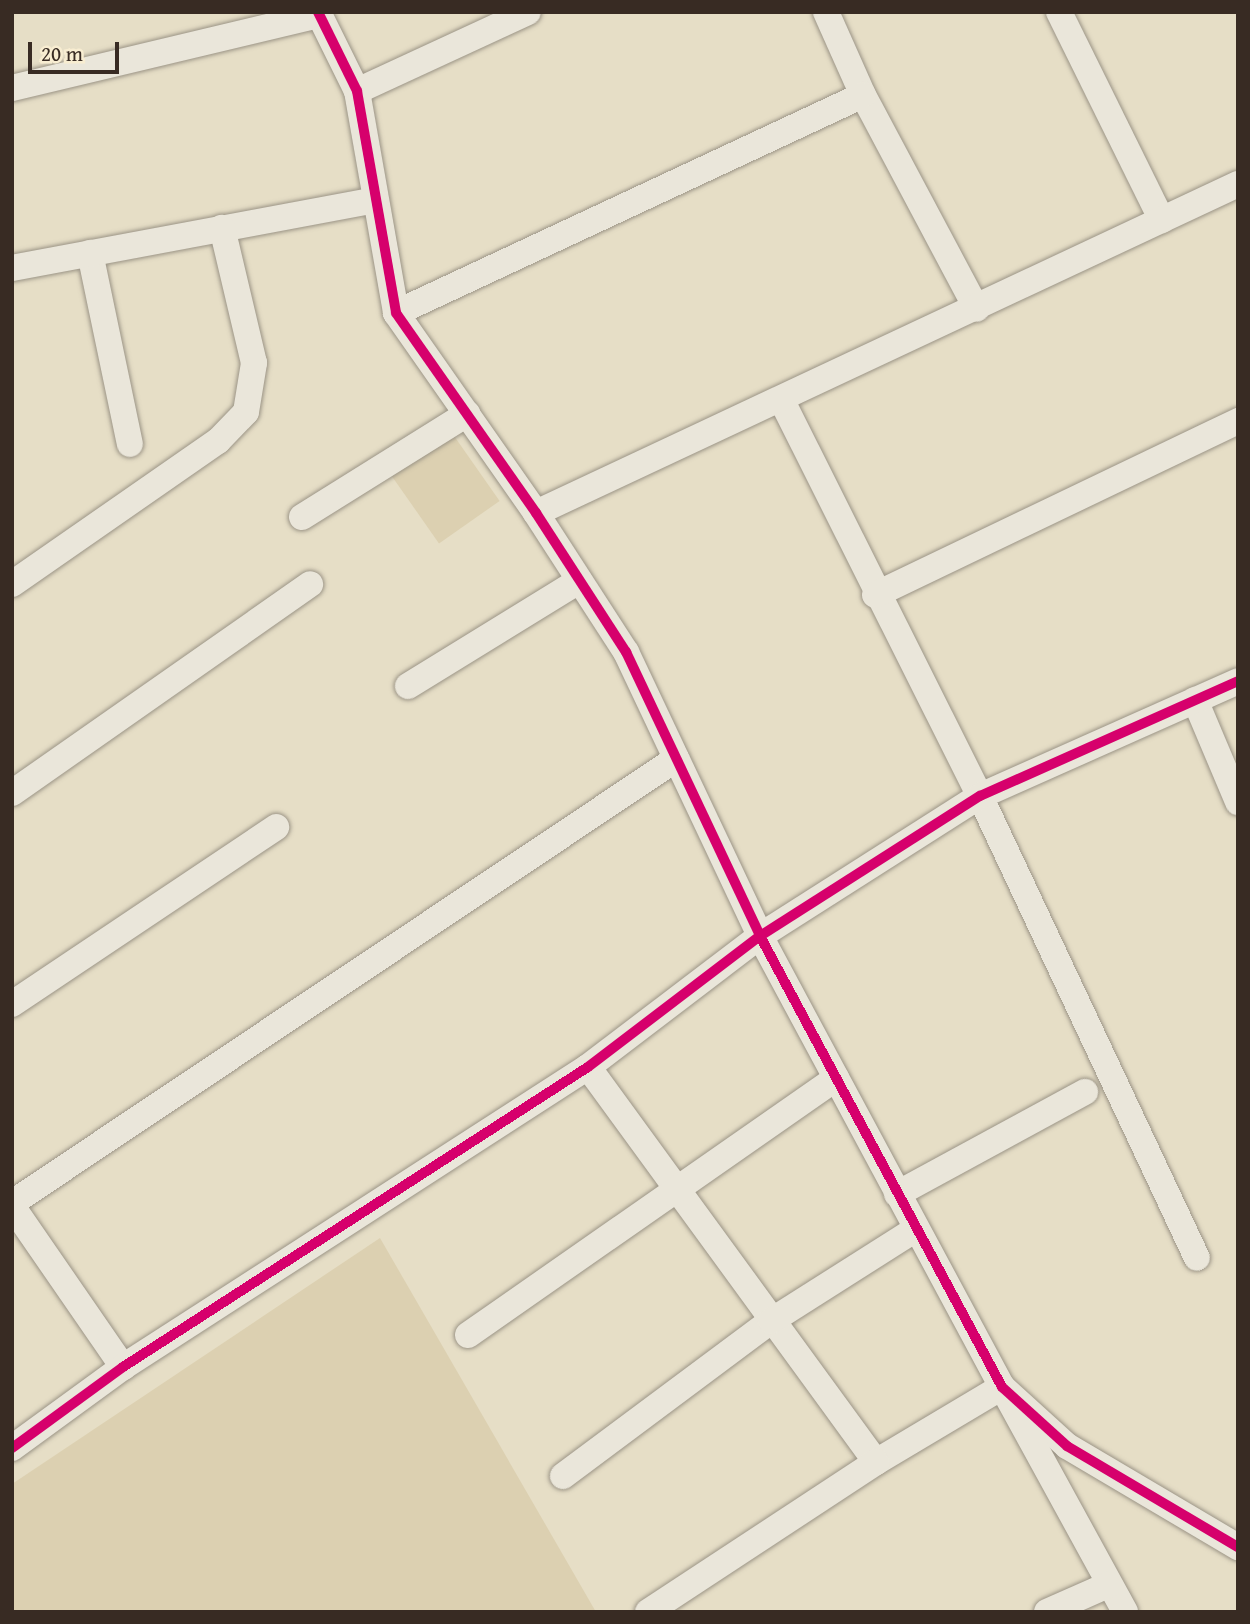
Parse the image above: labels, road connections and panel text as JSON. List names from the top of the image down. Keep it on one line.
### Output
{"scale_bar":"20 m"}
